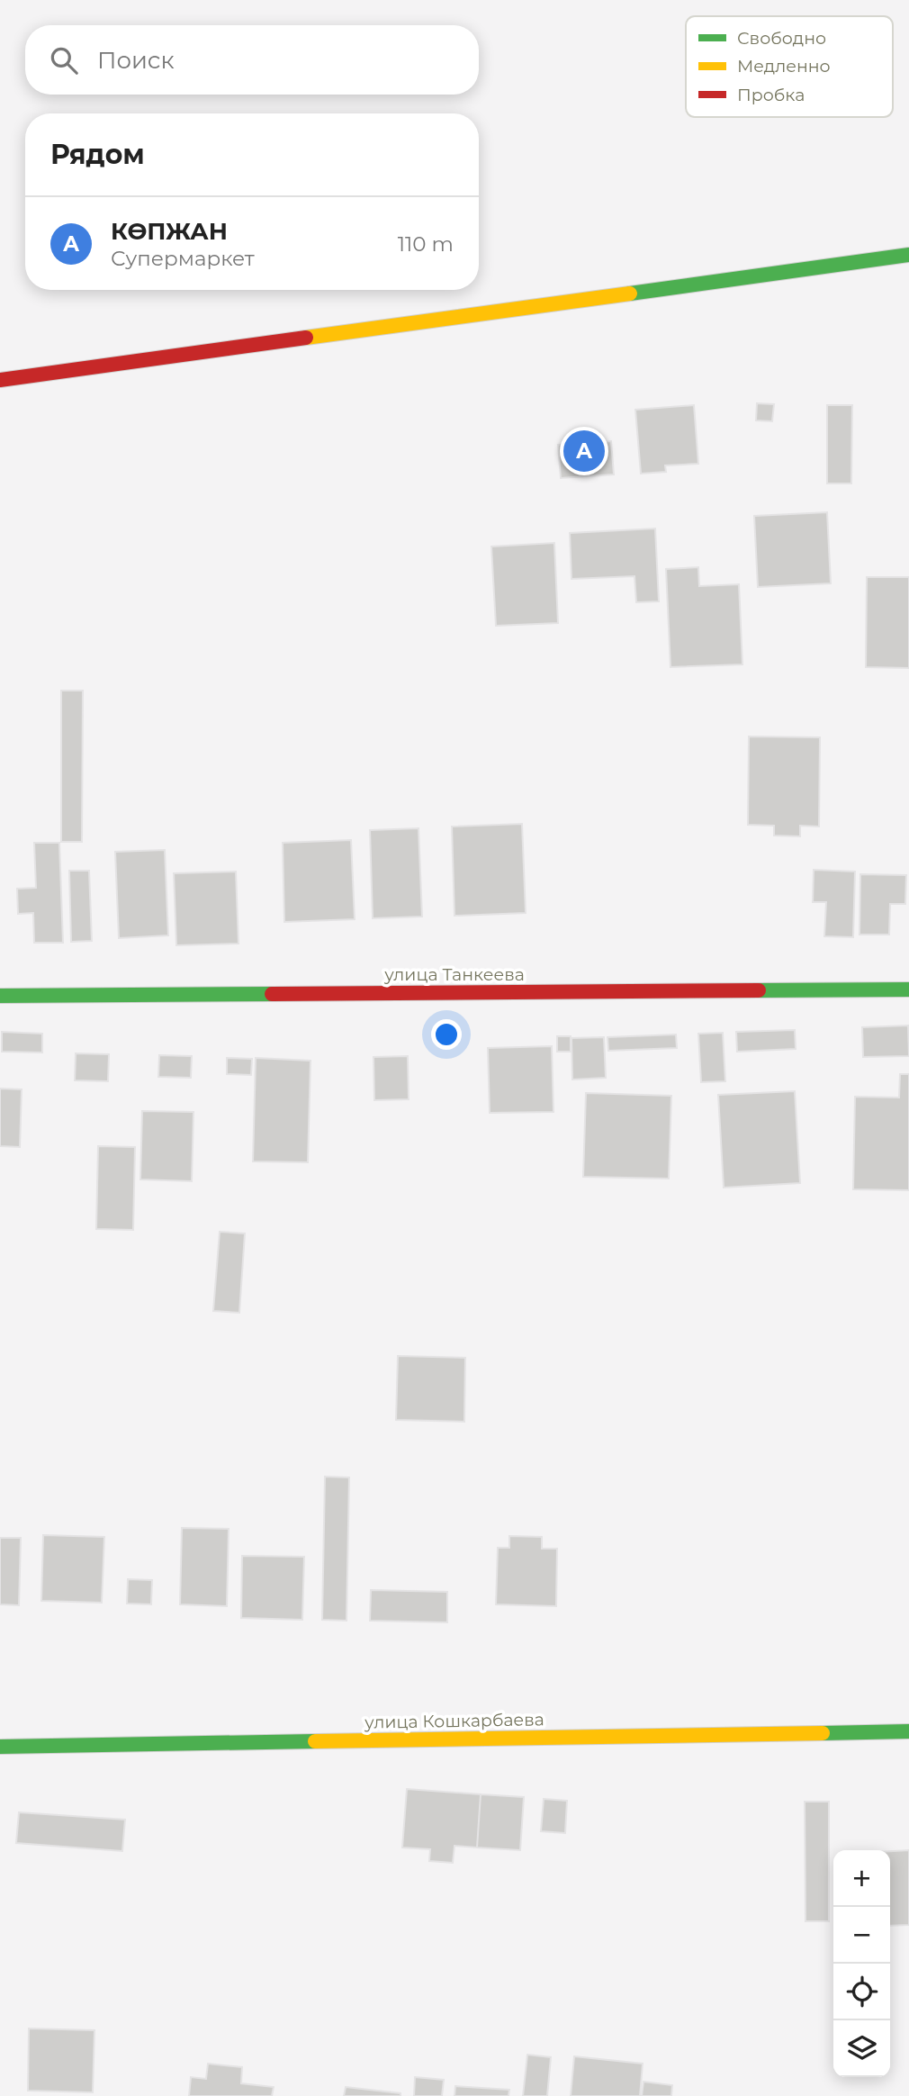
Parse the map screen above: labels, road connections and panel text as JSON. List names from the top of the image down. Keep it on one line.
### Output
{"streets":{"street":["улица Танкеева","улица Кошкарбаева"]},"legend":["Свободно","Медленно","Пробка"],"page":{"search":"Поиск","heading":"Рядом","list":[{"mark":"A","name":"КӨПЖАН","note":"Супермаркет","value":"110 m"}],"pins":"A","map_buttons":["+","−"]}}
